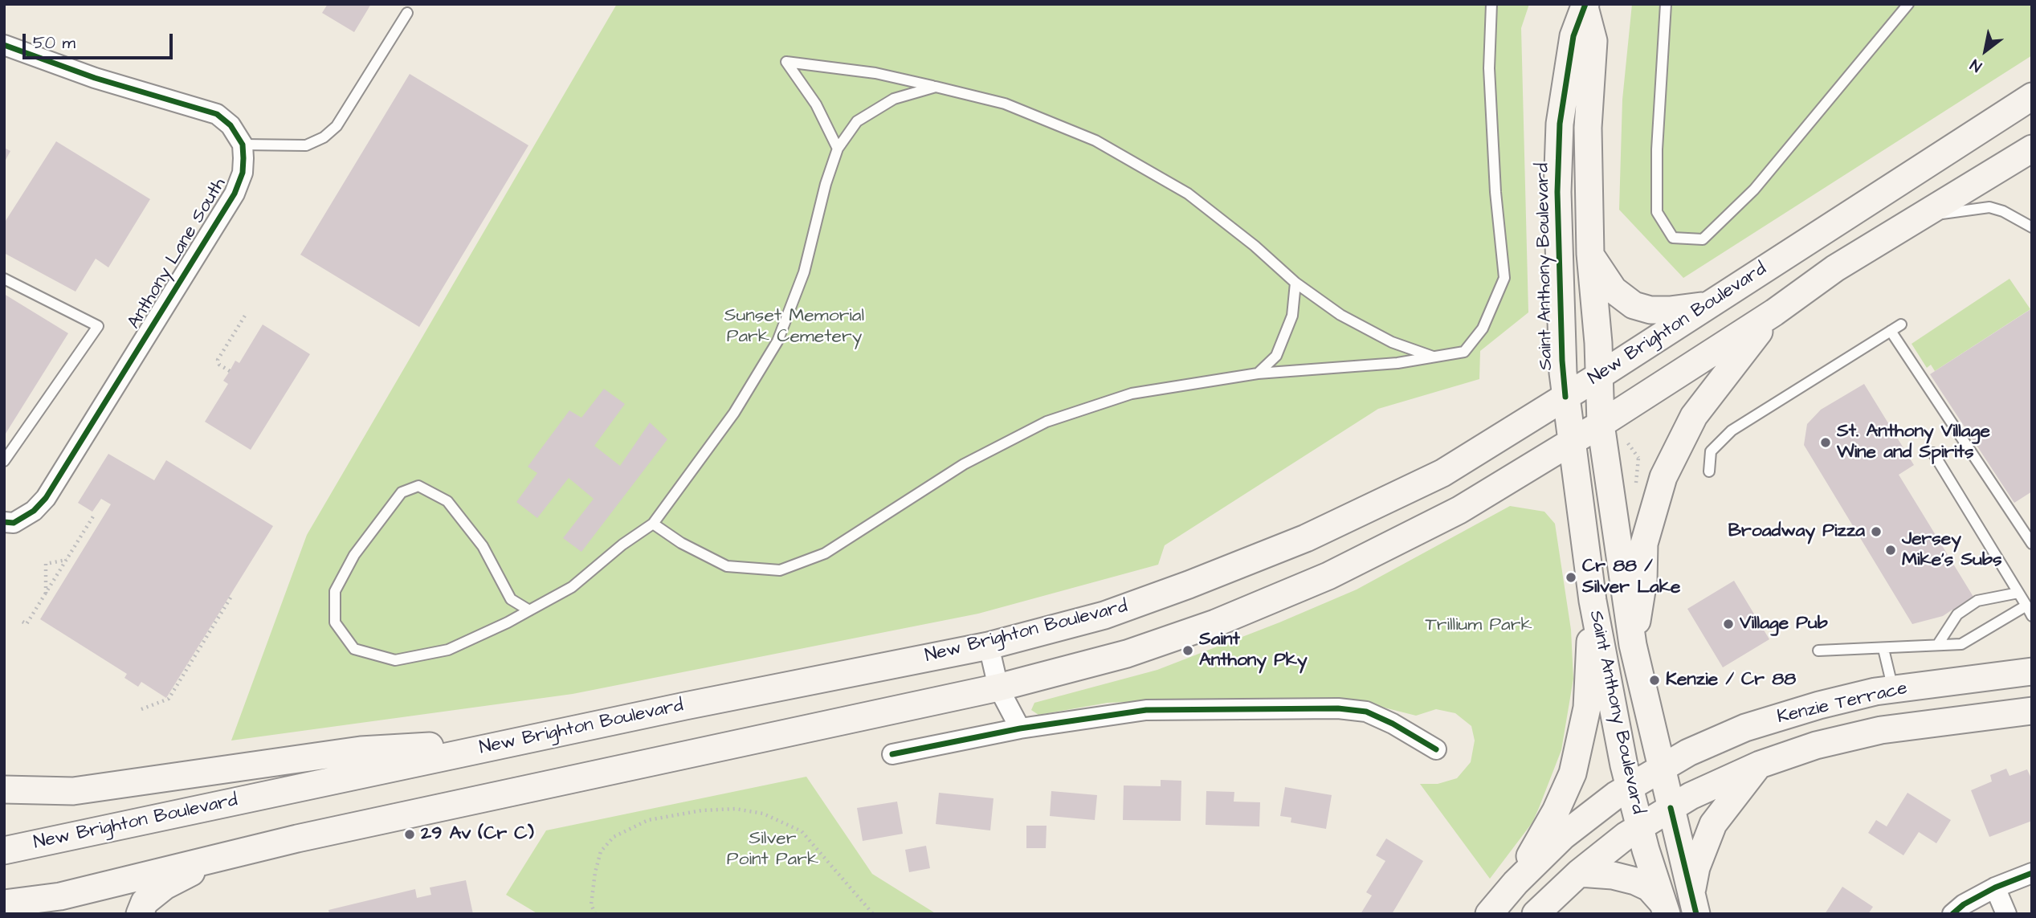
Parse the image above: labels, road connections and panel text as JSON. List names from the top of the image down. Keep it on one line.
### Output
{"streets":{"main road":["Saint Anthony Boulevard","New Brighton Boulevard","Kenzie Terrace"],"street":["Anthony Lane South"]},"crossings":[["Saint Anthony Boulevard","New Brighton Boulevard"],["Saint Anthony Boulevard","Kenzie Terrace"]],"parks":["Sunset Memorial Park Cemetery","Trillium Park","Silver Point Park"],"places":["St. Anthony Village Wine and Spirits","Broadway Pizza","Jersey Mike's Subs","Cr 88 / Silver Lake","Village Pub","Saint Anthony Pky","Kenzie / Cr 88","29 Av (Cr C)"],"scale_bar":"50 m","north":"bottom left"}
